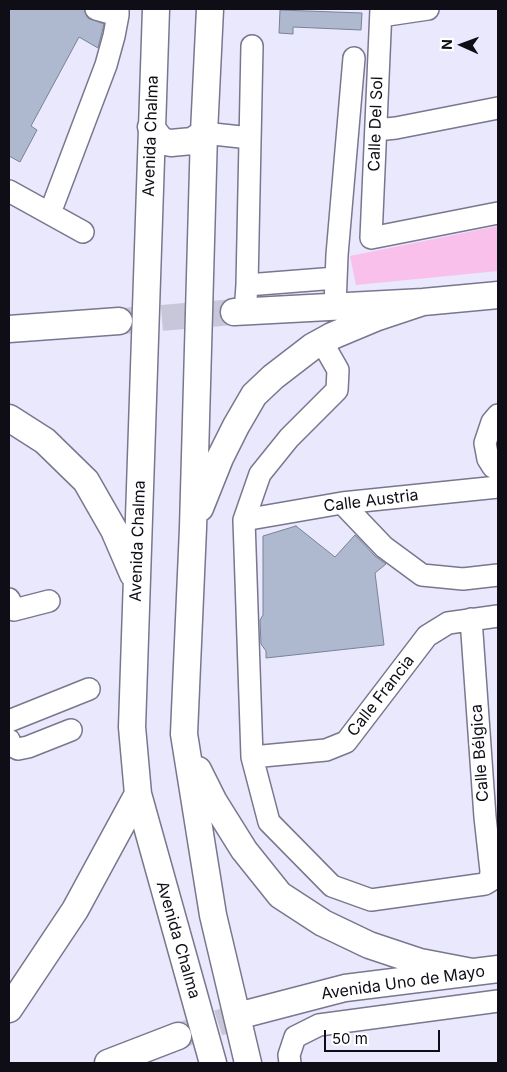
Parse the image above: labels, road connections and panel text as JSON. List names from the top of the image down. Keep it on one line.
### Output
{"streets":{"main road":["Avenida Chalma","Avenida Uno de Mayo"],"street":["Calle Del Sol","Calle Austria","Calle Francia","Calle Bélgica"]},"crossings":[["Calle Francia","Calle Bélgica"]],"scale_bar":"50 m","north":"left"}
